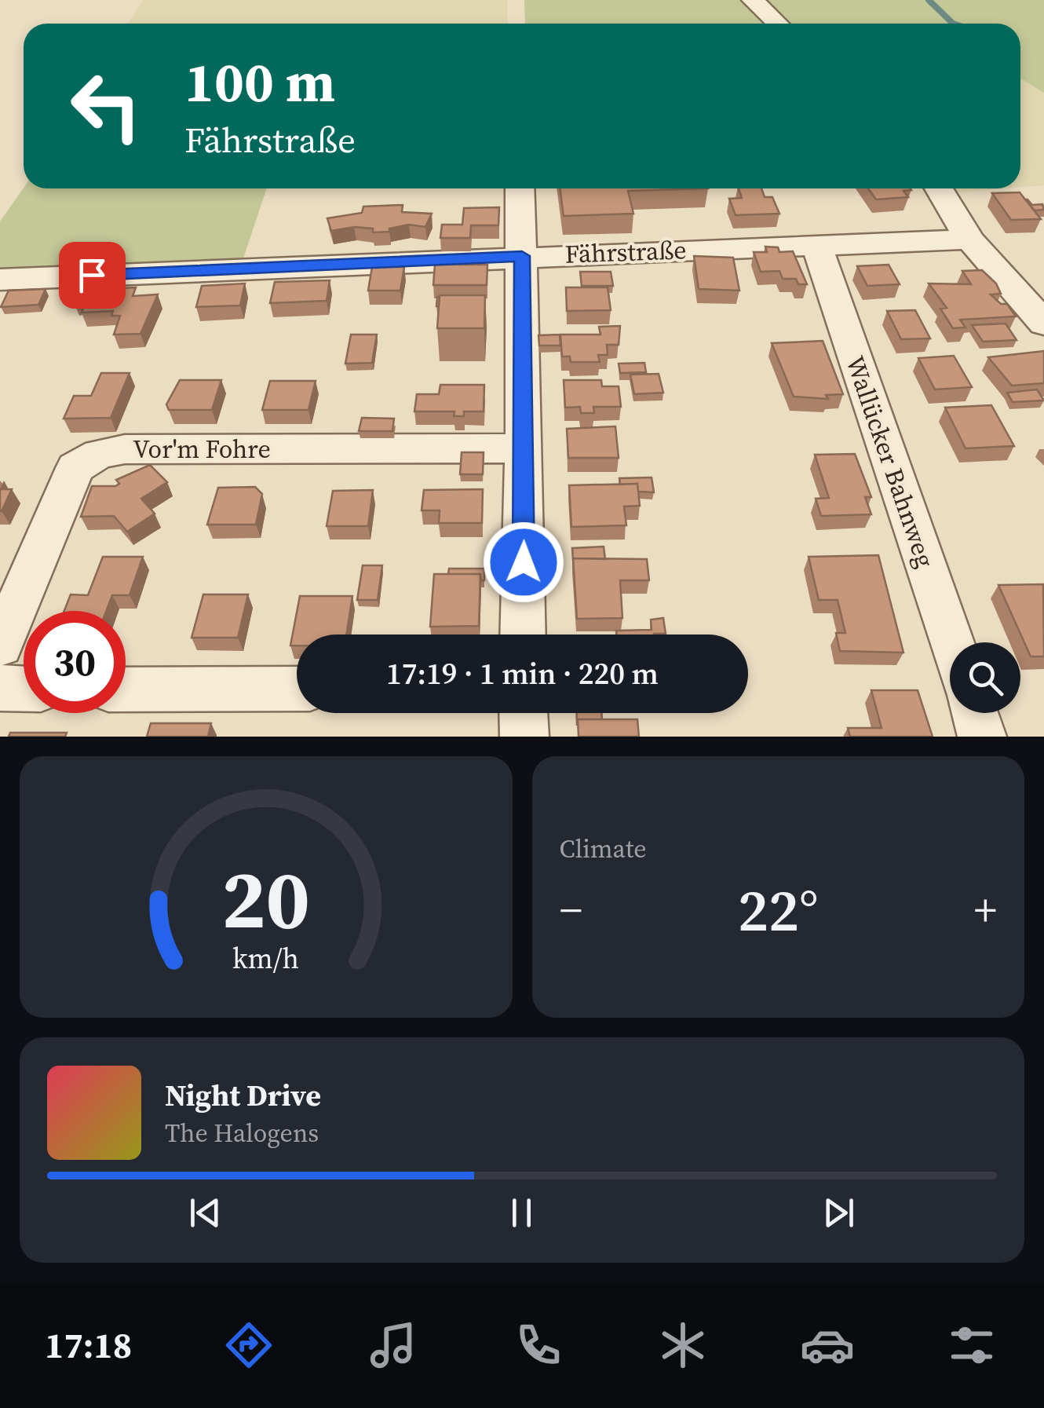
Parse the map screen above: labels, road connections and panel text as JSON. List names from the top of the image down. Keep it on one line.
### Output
{"streets":{"street":["Fährstraße","Vor'm Fohre","Wallücker Bahnweg"]},"crossings":[["Fährstraße","Wallücker Bahnweg"]],"page":{"turn":["100 m","Fährstraße"],"limit":"30","trip":"17:19 · 1 min · 220 m","tile":"Climate","heat":["−","22°","+"],"song":["Night Drive","The Halogens"],"tabs":"17:18","gauge":["20","km/h"]}}
